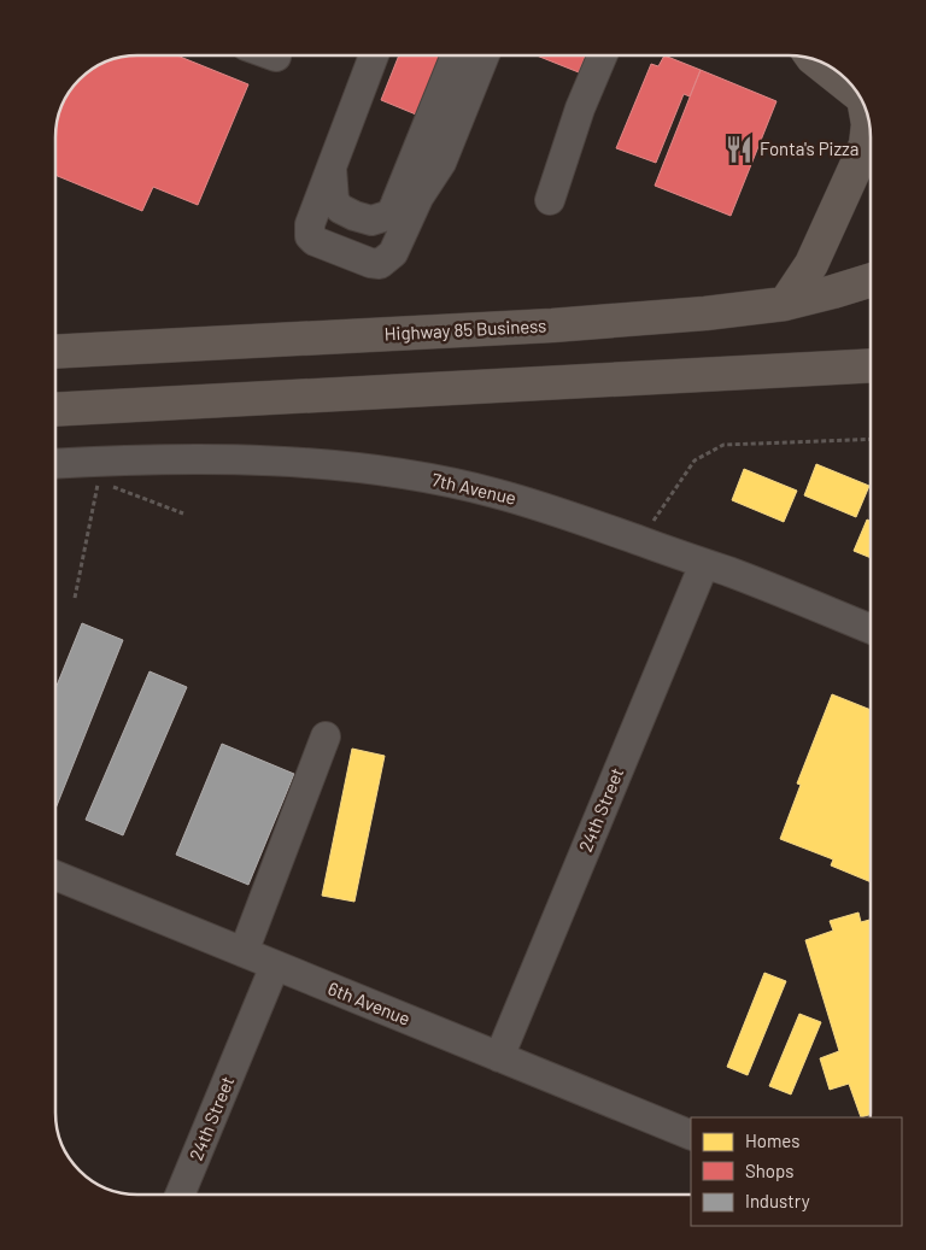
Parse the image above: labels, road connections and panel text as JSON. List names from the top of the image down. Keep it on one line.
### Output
{"streets":{"main road":["Highway 85 Business"],"street":["7th Avenue","24th Street","6th Avenue"]},"crossings":[["7th Avenue","24th Street"],["24th Street","6th Avenue"]],"places":{"restaurant":["Fonta's Pizza"]},"legend":["Homes","Shops","Industry"]}
